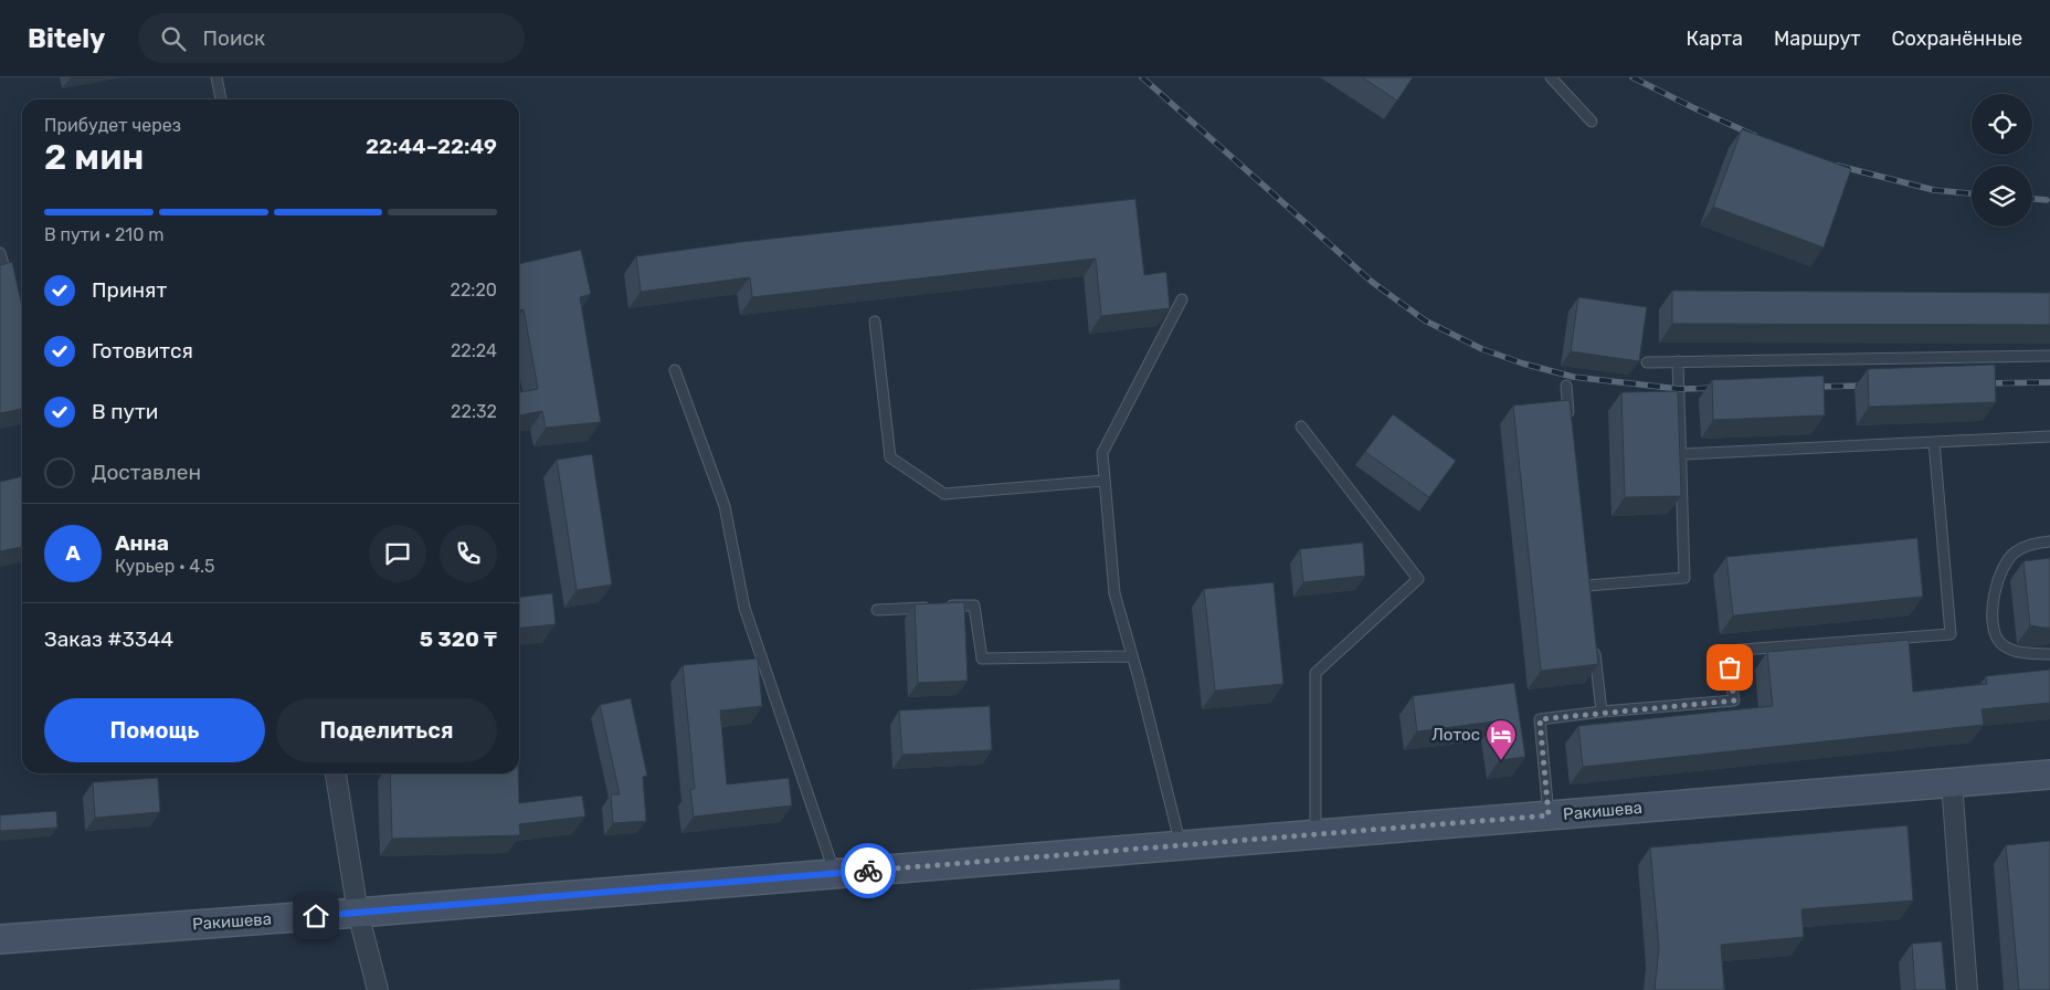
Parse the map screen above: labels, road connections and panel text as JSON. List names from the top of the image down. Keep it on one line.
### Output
{"streets":{"street":["Ракишева"]},"places":{"hotel":["Лотос"]},"page":{"header":"Bitely","search":"Поиск","nav":["Карта","Маршрут","Сохранённые"],"heading":["2 мин","Прибудет через","22:44–22:49"],"panel":["Анна","Курьер · 4.5","Заказ #3344","5 320 ₸"],"bar":"В пути · 210 m","list":[["Принят","22:20"],["Готовится","22:24"],["В пути","22:32"],"Доставлен"],"round":"А","buttons":["Помощь","Поделиться"]}}
